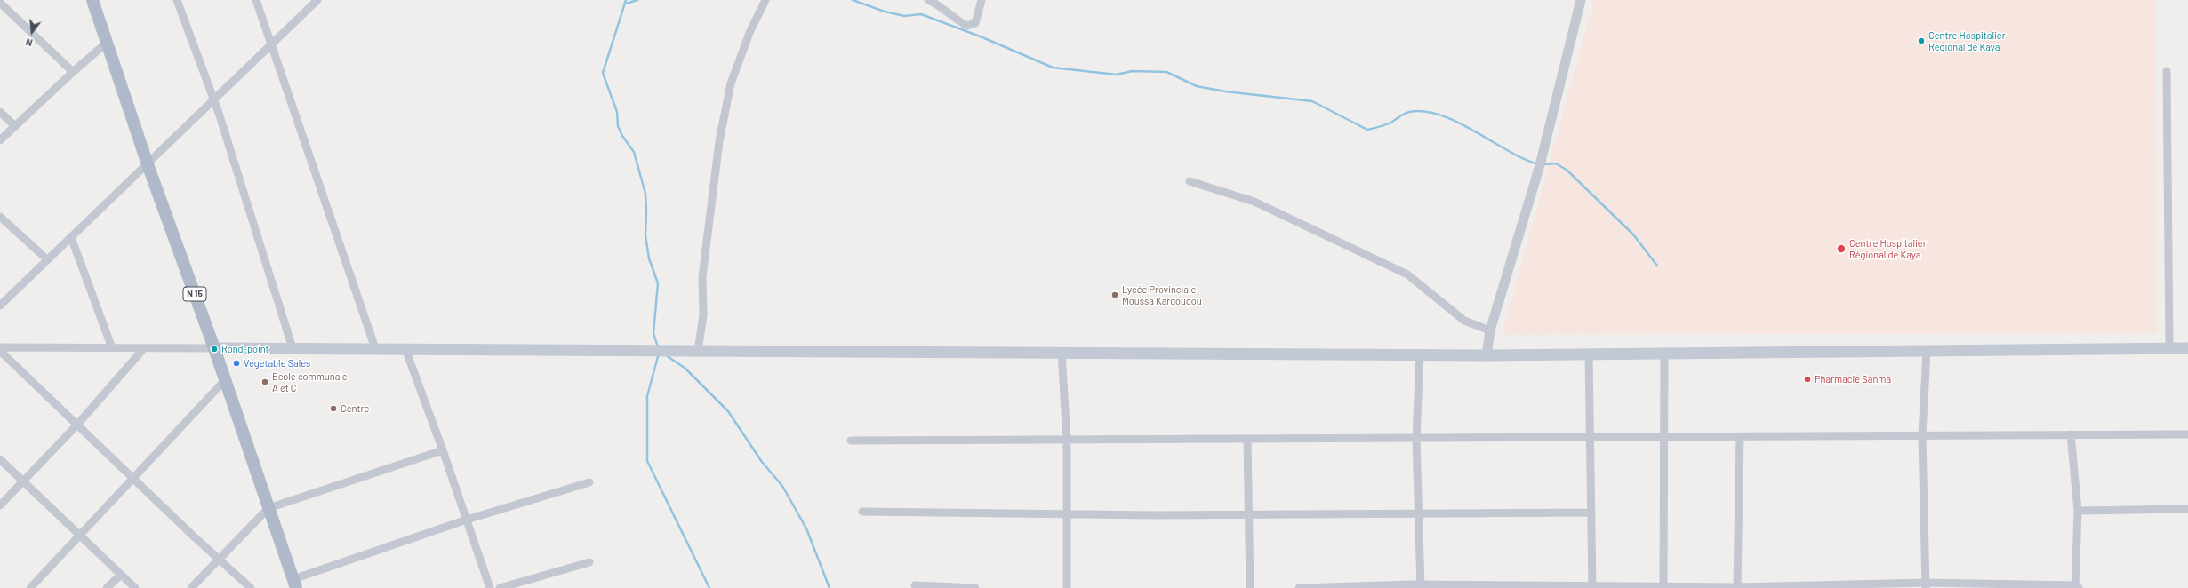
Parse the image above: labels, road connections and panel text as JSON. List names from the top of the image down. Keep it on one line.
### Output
{"streets":{"main road":["N 15"]},"places":["Centre Hospitalier Regional de Kaya","Centre Hospitalier Régional de Kaya","Lycée Provinciale Moussa Kargougou","Rond-point","Vegetable Sales","Pharmacie Sanma","Ecole communale A et C","Centre"],"north":"bottom"}
